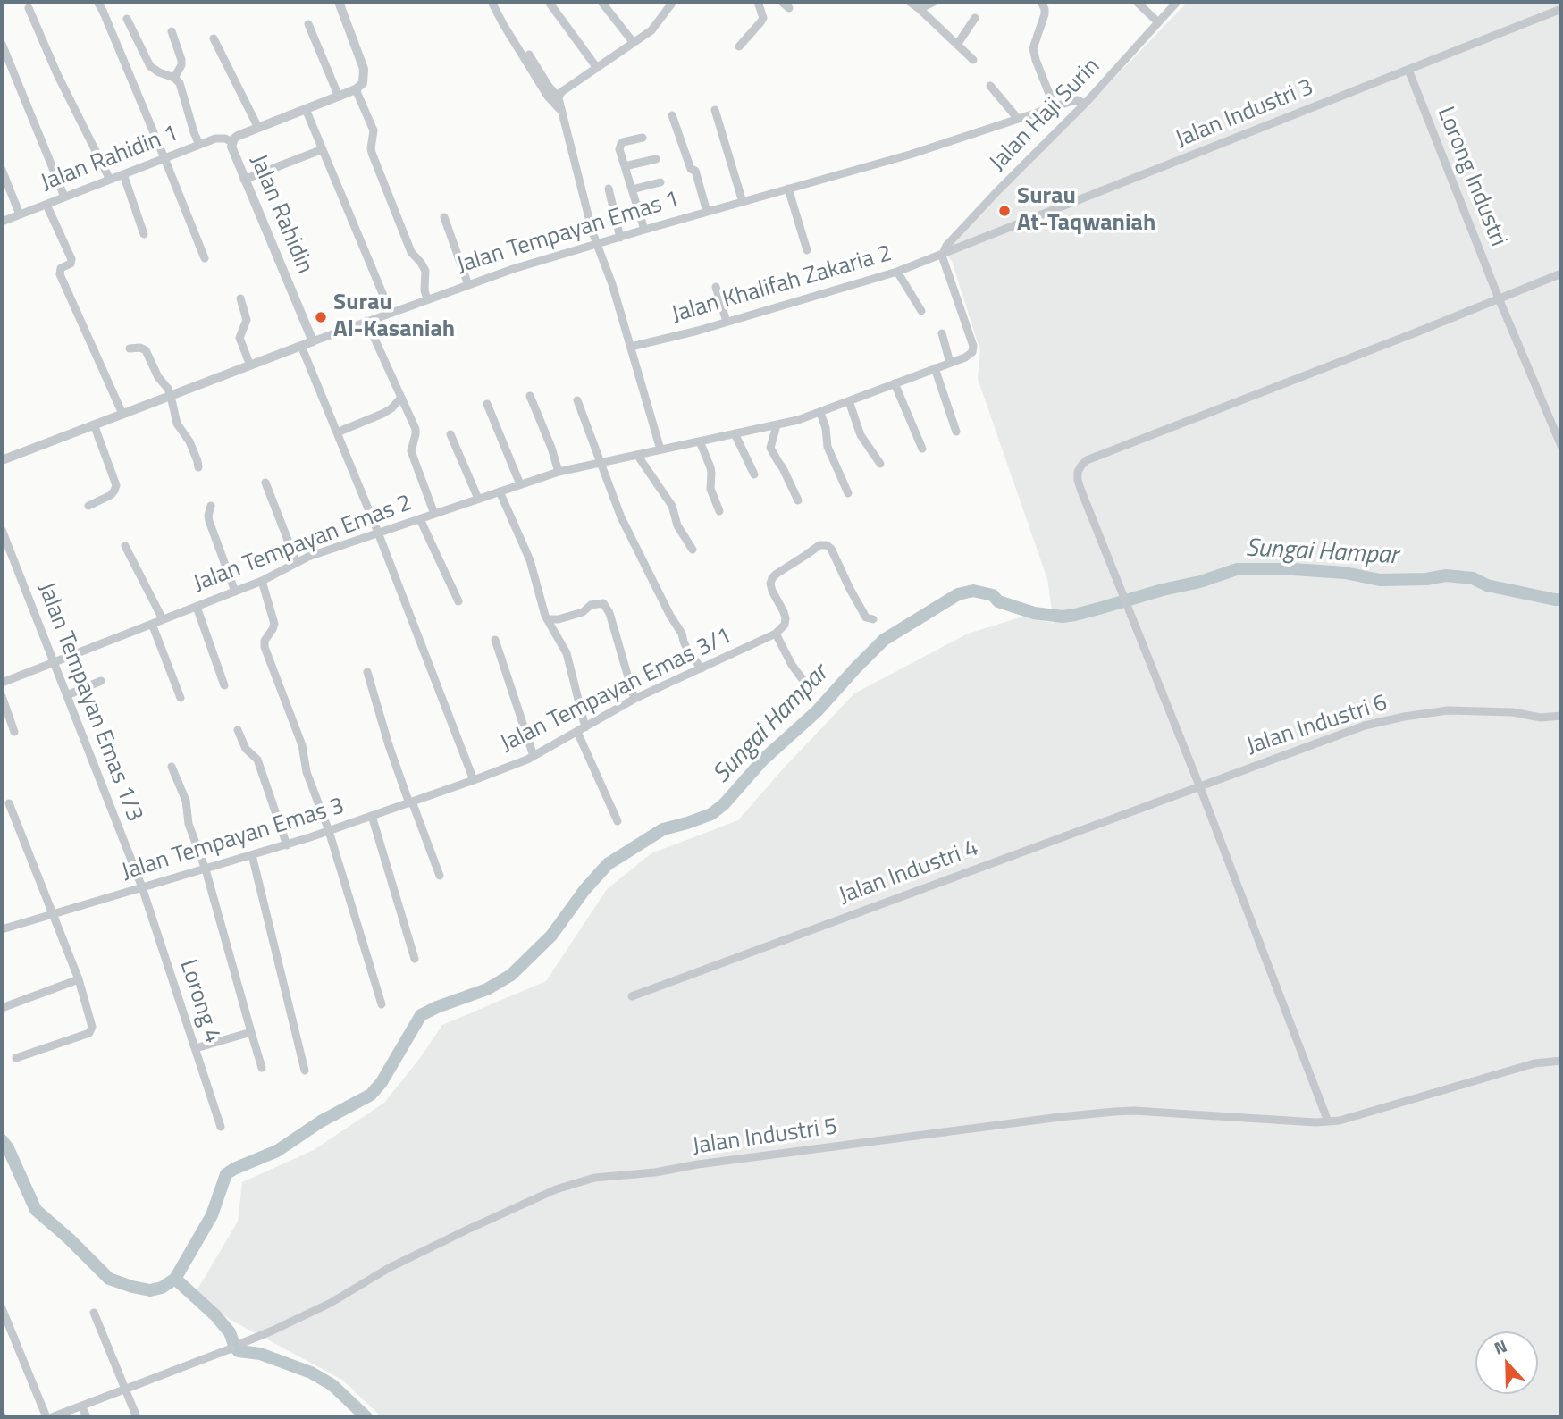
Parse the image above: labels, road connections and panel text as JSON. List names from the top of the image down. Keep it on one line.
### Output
{"streets":{"street":["Jalan Industri 3","Jalan Haji Surin","Jalan Rahidin 1","Lorong Industri","Jalan Rahidin","Jalan Tempayan Emas 1","Jalan Khalifah Zakaria 2","Jalan Tempayan Emas 2","Jalan Tempayan Emas 3/1","Jalan Tempayan Emas 1/3","Jalan Industri 6","Jalan Tempayan Emas 3","Jalan Industri 4","Lorong 4","Jalan Industri 5"]},"crossings":[["Jalan Industri 3","Jalan Haji Surin"],["Jalan Industri 3","Lorong Industri"],["Jalan Industri 3","Jalan Khalifah Zakaria 2"],["Jalan Industri 3","Jalan Tempayan Emas 2"],["Jalan Haji Surin","Jalan Tempayan Emas 1"],["Jalan Haji Surin","Jalan Khalifah Zakaria 2"],["Jalan Haji Surin","Jalan Tempayan Emas 2"],["Jalan Rahidin 1","Jalan Rahidin"],["Jalan Rahidin","Jalan Tempayan Emas 1"],["Jalan Khalifah Zakaria 2","Jalan Tempayan Emas 2"],["Jalan Tempayan Emas 2","Jalan Tempayan Emas 1/3"],["Jalan Tempayan Emas 3/1","Jalan Tempayan Emas 3"],["Jalan Tempayan Emas 1/3","Jalan Tempayan Emas 3"],["Jalan Tempayan Emas 1/3","Lorong 4"],["Jalan Industri 6","Jalan Industri 4"],["Jalan Tempayan Emas 3","Lorong 4"]],"water":["Sungai Hampar"],"places":["Surau At-Taqwaniah","Surau Al-Kasaniah"],"north":"top"}
